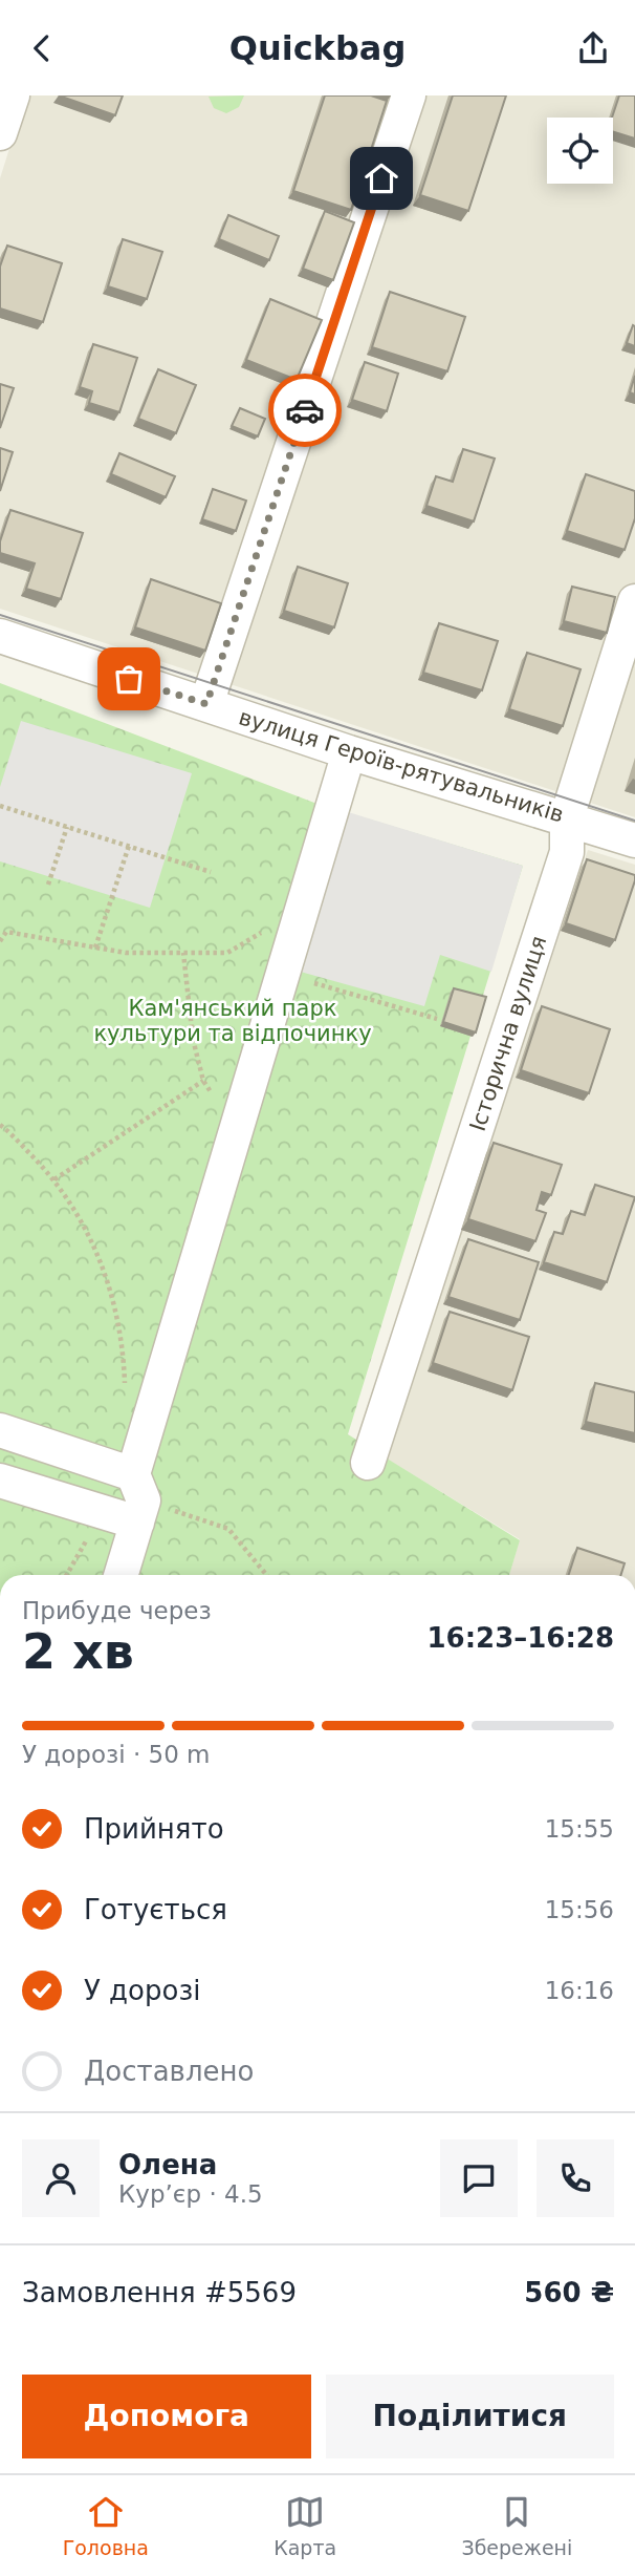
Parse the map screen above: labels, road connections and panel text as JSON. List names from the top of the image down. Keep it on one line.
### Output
{"streets":{"street":["вулиця Героїв-рятувальників","Історична вулиця"]},"crossings":[["вулиця Героїв-рятувальників","Історична вулиця"]],"parks":["Кам'янський парк культури та відпочинку"],"page":{"header":"Quickbag","heading":["2 хв","Прибуде через","16:23–16:28"],"panel":["Олена","Кур’єр · 4.5","Замовлення #5569","560 ₴"],"bar":"У дорозі · 50 m","list":[["Прийнято","15:55"],["Готується","15:56"],["У дорозі","16:16"],"Доставлено"],"buttons":["Допомога","Поділитися"],"tabs":["Головна","Карта","Збережені"]}}
